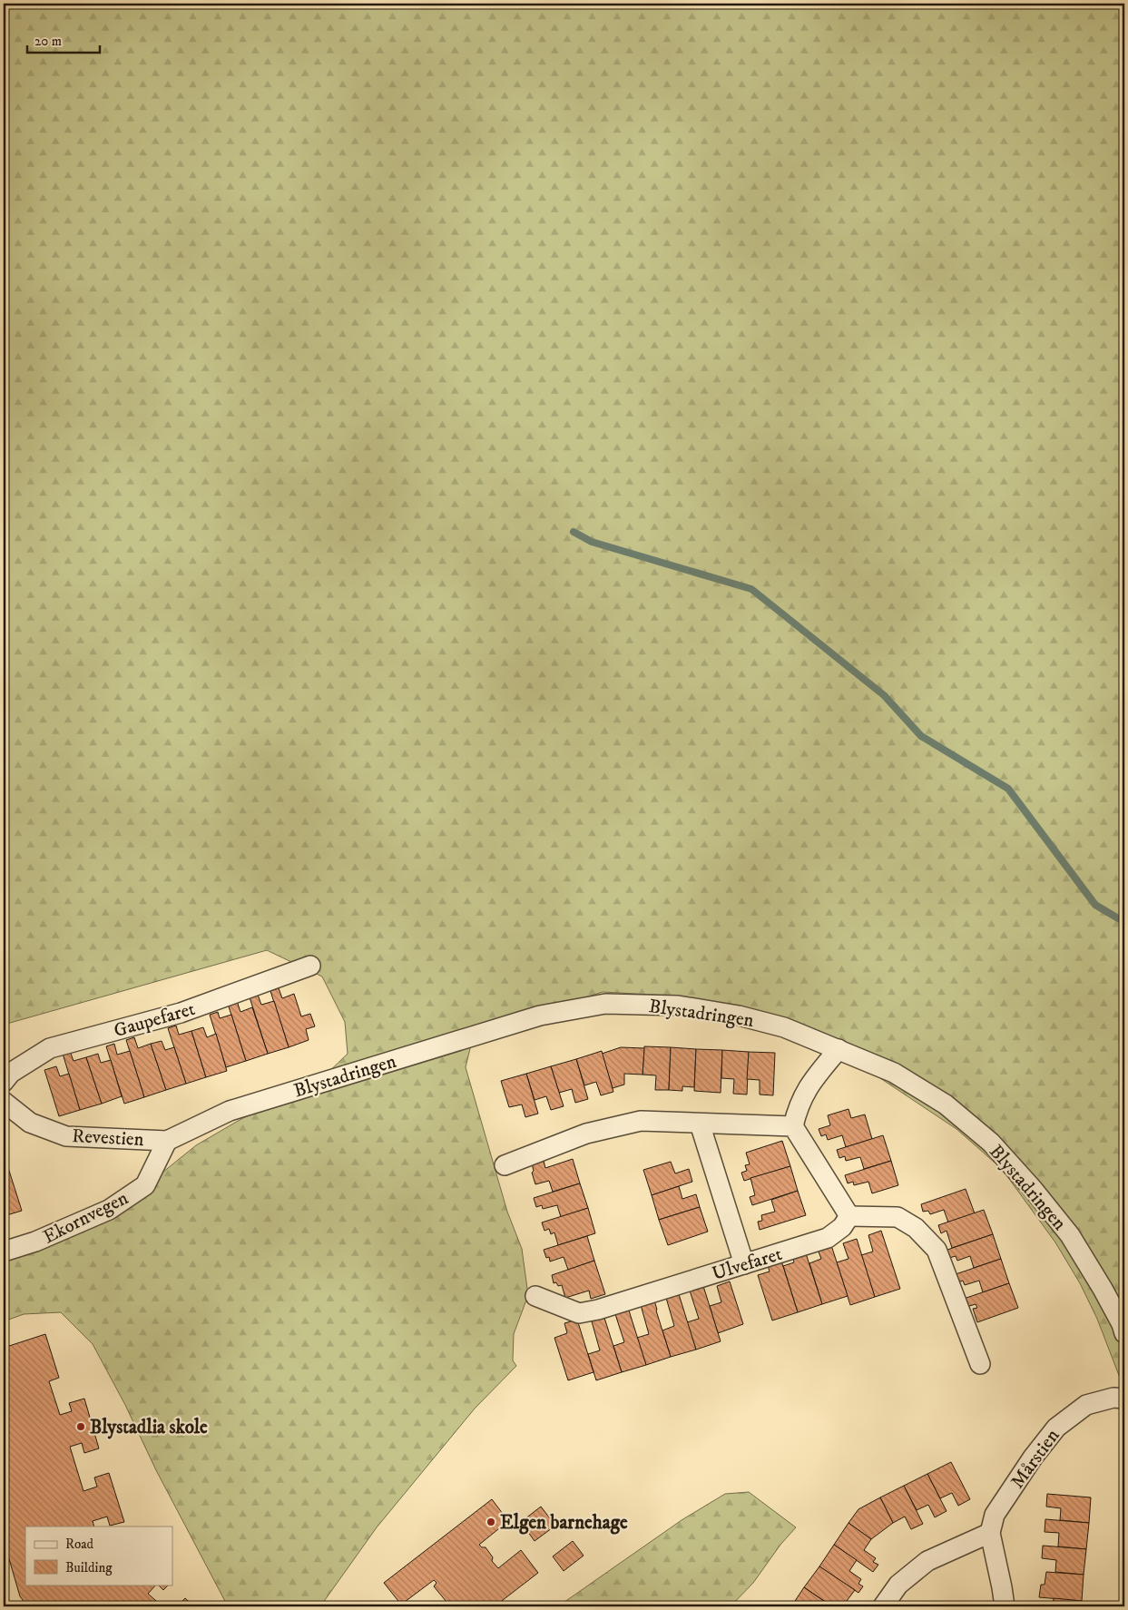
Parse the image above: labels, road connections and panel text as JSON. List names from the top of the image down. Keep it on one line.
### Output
{"streets":{"street":["Blystadringen","Gaupefaret","Revestien","Ekornvegen","Ulvefaret","Mårstien"]},"crossings":[["Blystadringen","Revestien"],["Blystadringen","Ekornvegen"],["Revestien","Ekornvegen"]],"places":["Blystadlia skole","Elgen barnehage"],"legend":["Road","Building"],"scale_bar":"20 m"}
